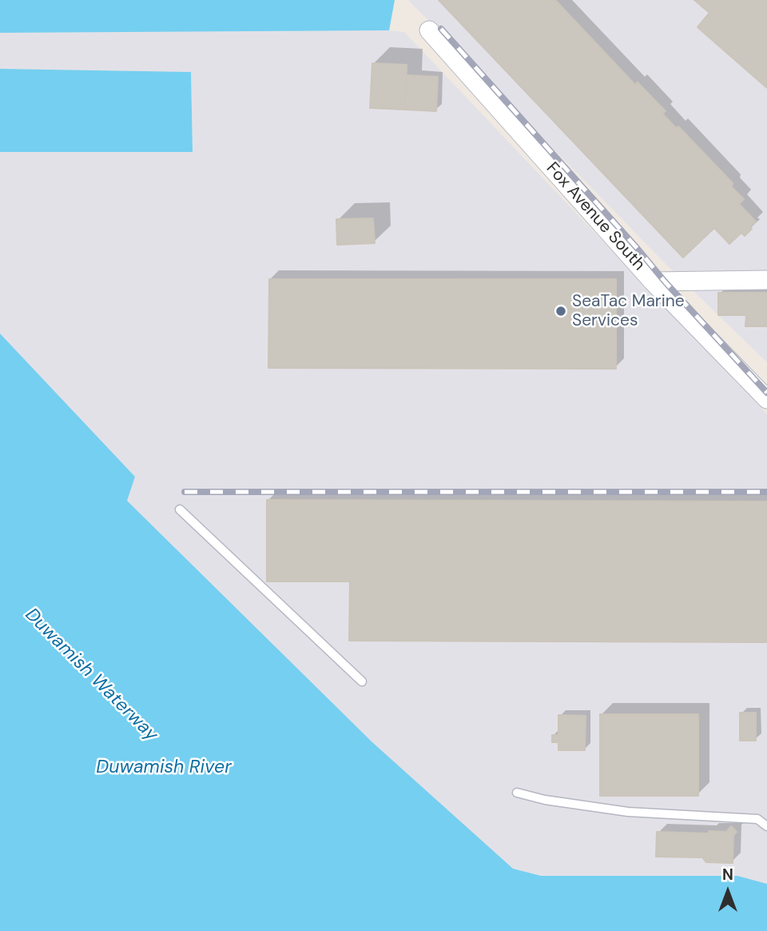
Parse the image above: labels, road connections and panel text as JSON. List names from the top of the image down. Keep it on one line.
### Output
{"streets":{"street":["Fox Avenue South"]},"water":["Duwamish Waterway","Duwamish River"],"places":["SeaTac Marine Services"],"north":"top"}
